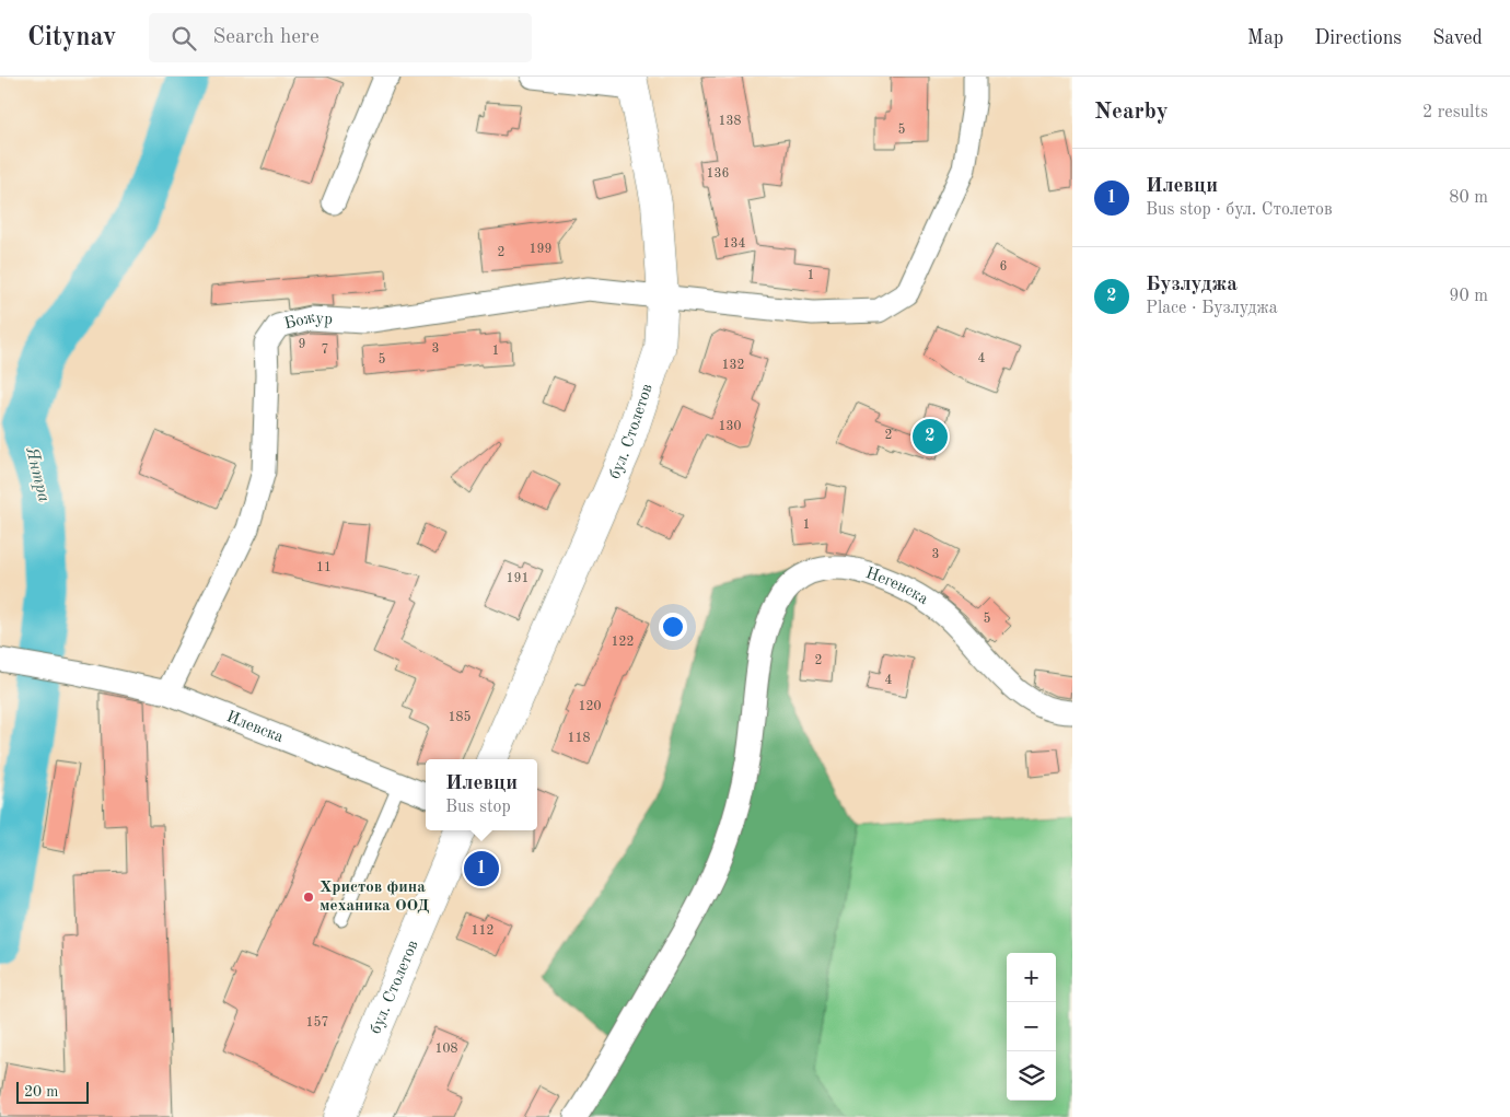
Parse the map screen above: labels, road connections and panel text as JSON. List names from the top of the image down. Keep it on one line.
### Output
{"streets":{"main road":["бул. Столетов"],"street":["Божур","Негенска","Илевска"]},"crossings":[["Божур","бул. Столетов"],["Божур","Илевска"]],"water":["Янтра"],"places":["Христов фина механика ООД"],"house_numbers":["138","5","136","134","199","2","6","1","9","3","7","1","4","5","132","130","2","1","3","11","191","5","122","2","4","120","185","118","112","157","108"],"scale_bar":"20 m","page":{"header":"Citynav","search":"Search here","nav":["Map","Directions","Saved"],"heading":["Nearby","2 results"],"list":[{"mark":"1","name":"Илевци","note":"Bus stop · бул. Столетов","value":"80 m"},{"mark":"2","name":"Бузлуджа","note":"Place · Бузлуджа","value":"90 m"}],"pins":["2","1"],"popup":["Илевци","Bus stop"],"map_buttons":["+","−"],"scale":"20 m"}}
